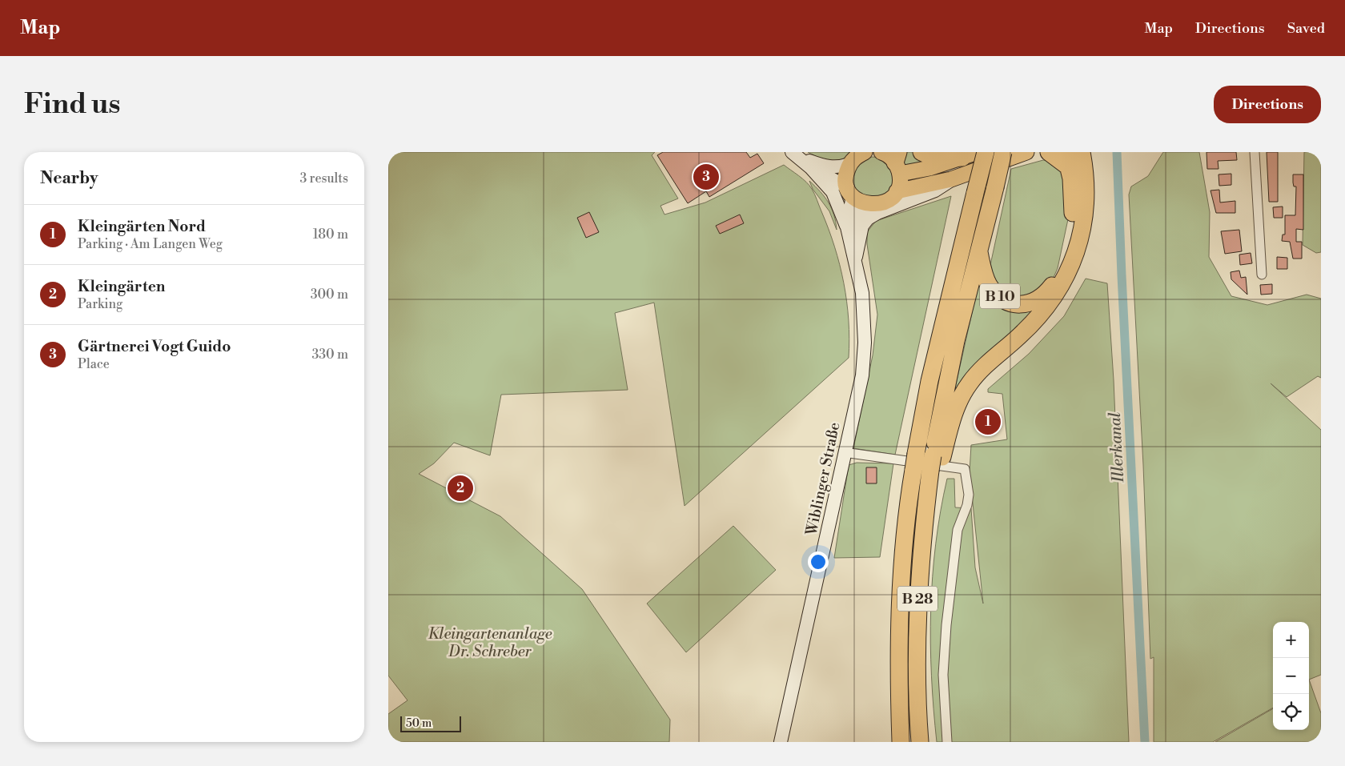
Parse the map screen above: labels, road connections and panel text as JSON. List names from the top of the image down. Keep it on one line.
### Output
{"streets":{"highway":["B 10","B 28"],"main road":["Wiblinger Straße"]},"crossings":[["B 10","B 28"]],"water":["Illerkanal"],"parks":["Kleingartenanlage Dr. Schreber"],"scale_bar":"50 m","page":{"header":"Map","nav":["Map","Directions","Saved"],"buttons":"Directions","title":"Find us","heading":["Nearby","3 results"],"pins":["3","1","2"],"list":[{"mark":"1","name":"Kleingärten Nord","note":"Parking · Am Langen Weg","value":"180 m"},{"mark":"2","name":"Kleingärten","note":"Parking","value":"300 m"},{"mark":"3","name":"Gärtnerei Vogt Guido","note":"Place","value":"330 m"}],"map_buttons":["+","−"],"scale":"50 m"}}
